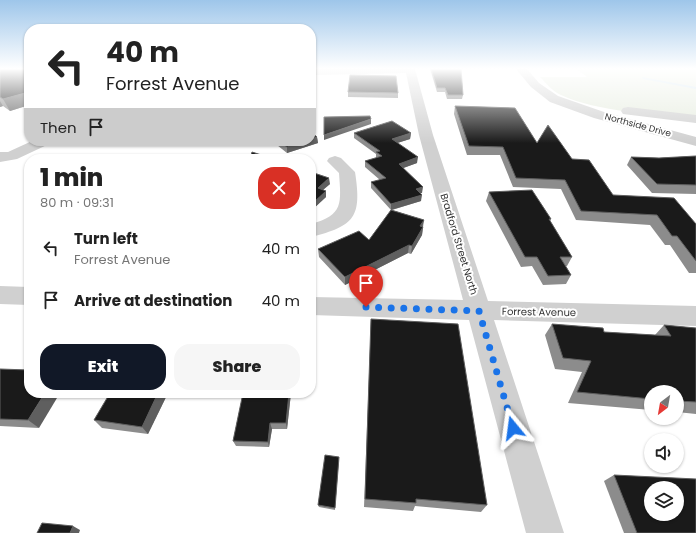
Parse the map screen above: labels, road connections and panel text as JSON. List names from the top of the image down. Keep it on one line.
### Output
{"streets":{"street":["Northside Drive","Bradford Street North","Forrest Avenue"]},"crossings":[["Bradford Street North","Forrest Avenue"]],"north":"bottom left","page":{"turn":["40 m","Forrest Avenue"],"then":"Then","heading":["1 min","80 m · 09:31"],"list":[{"name":"Turn left","note":"Forrest Avenue","value":"40 m"},{"name":"Arrive at destination","value":"40 m"}],"buttons":["Exit","Share"]}}
